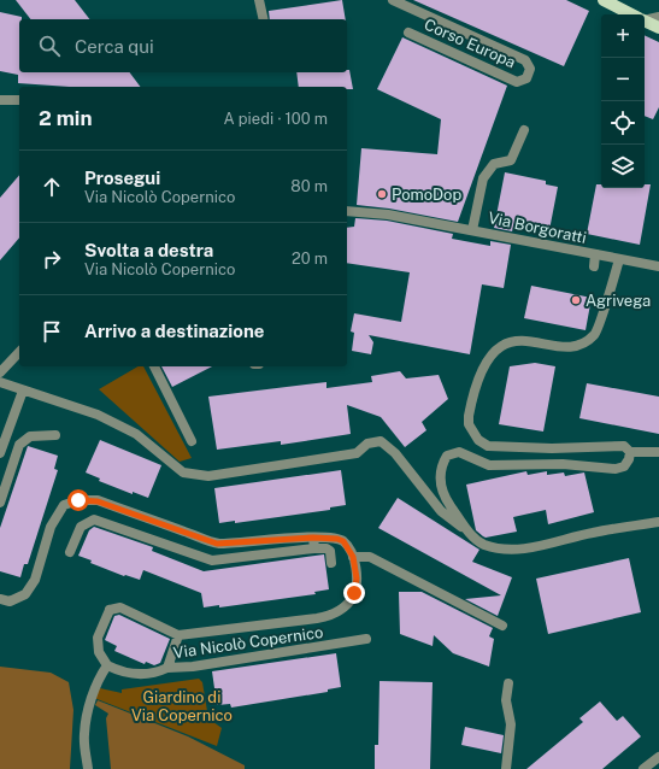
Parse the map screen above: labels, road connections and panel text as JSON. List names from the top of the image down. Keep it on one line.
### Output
{"streets":{"street":["Corso Europa","Via Borgoratti","Via Nicolò Copernico"]},"parks":["Giardino di Via Copernico"],"places":["PomoDop","Agrivega"],"page":{"map_buttons":["+","−"],"search":"Cerca qui","heading":["2 min","A piedi · 100 m"],"list":[["Prosegui","Via Nicolò Copernico","80 m"],["Svolta a destra","Via Nicolò Copernico","20 m"],"Arrivo a destinazione"]}}
